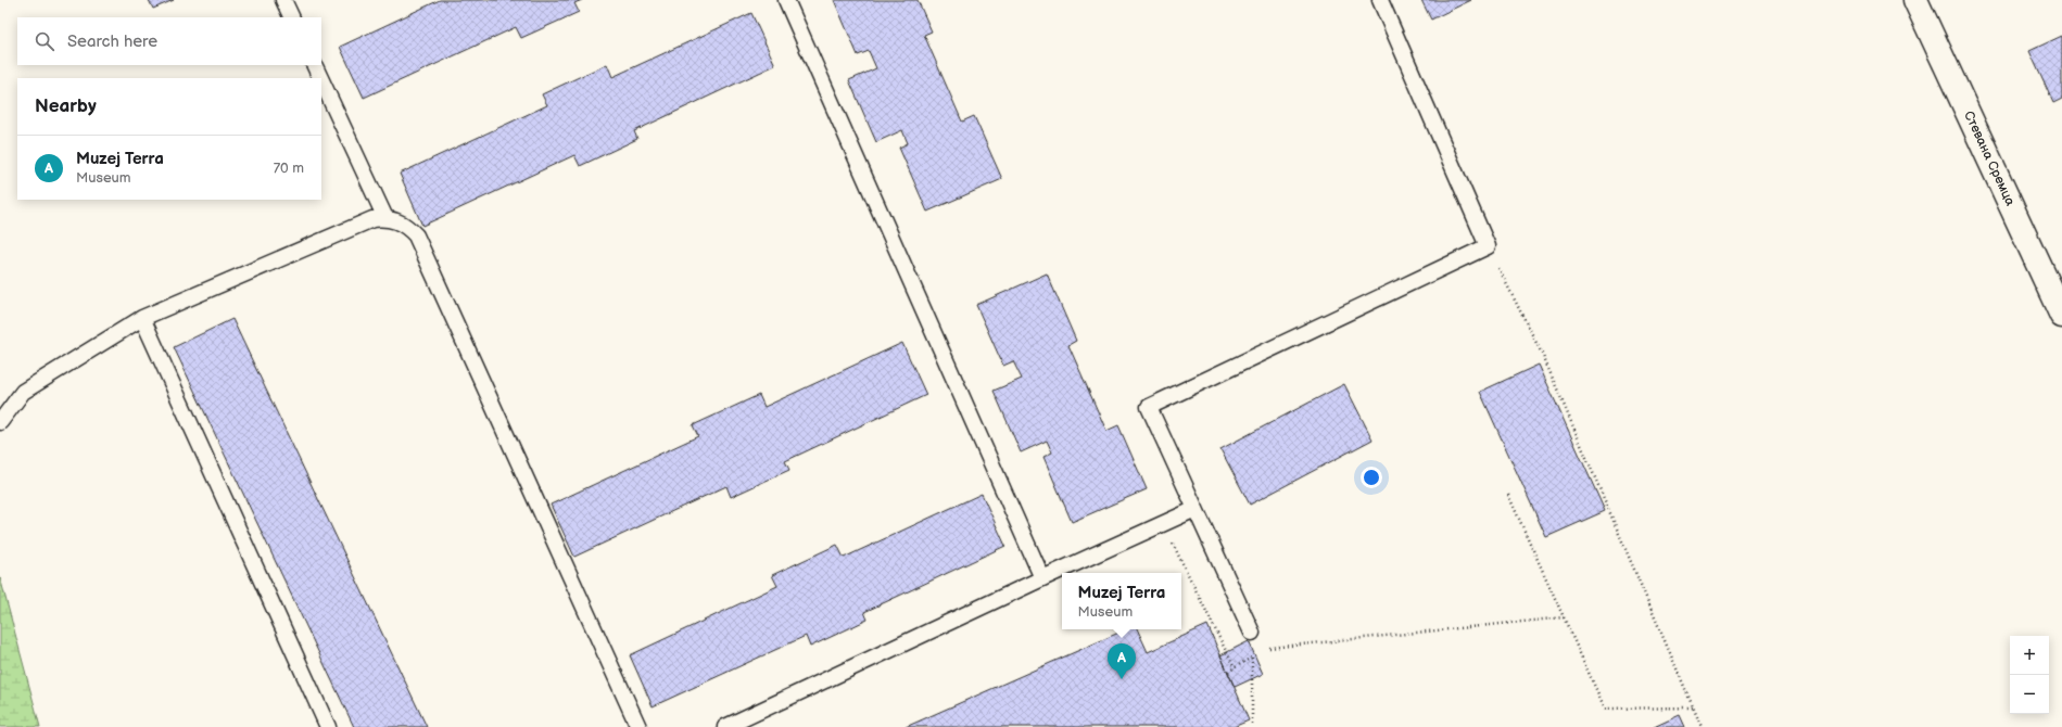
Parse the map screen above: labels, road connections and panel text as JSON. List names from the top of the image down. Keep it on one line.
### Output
{"streets":{"main road":["Стевана Сремца"]},"page":{"search":"Search here","heading":"Nearby","list":[{"mark":"A","name":"Muzej Terra","note":"Museum","value":"70 m"}],"popup":["Muzej Terra","Museum"],"map_buttons":["+","−"],"pins":"A"}}
